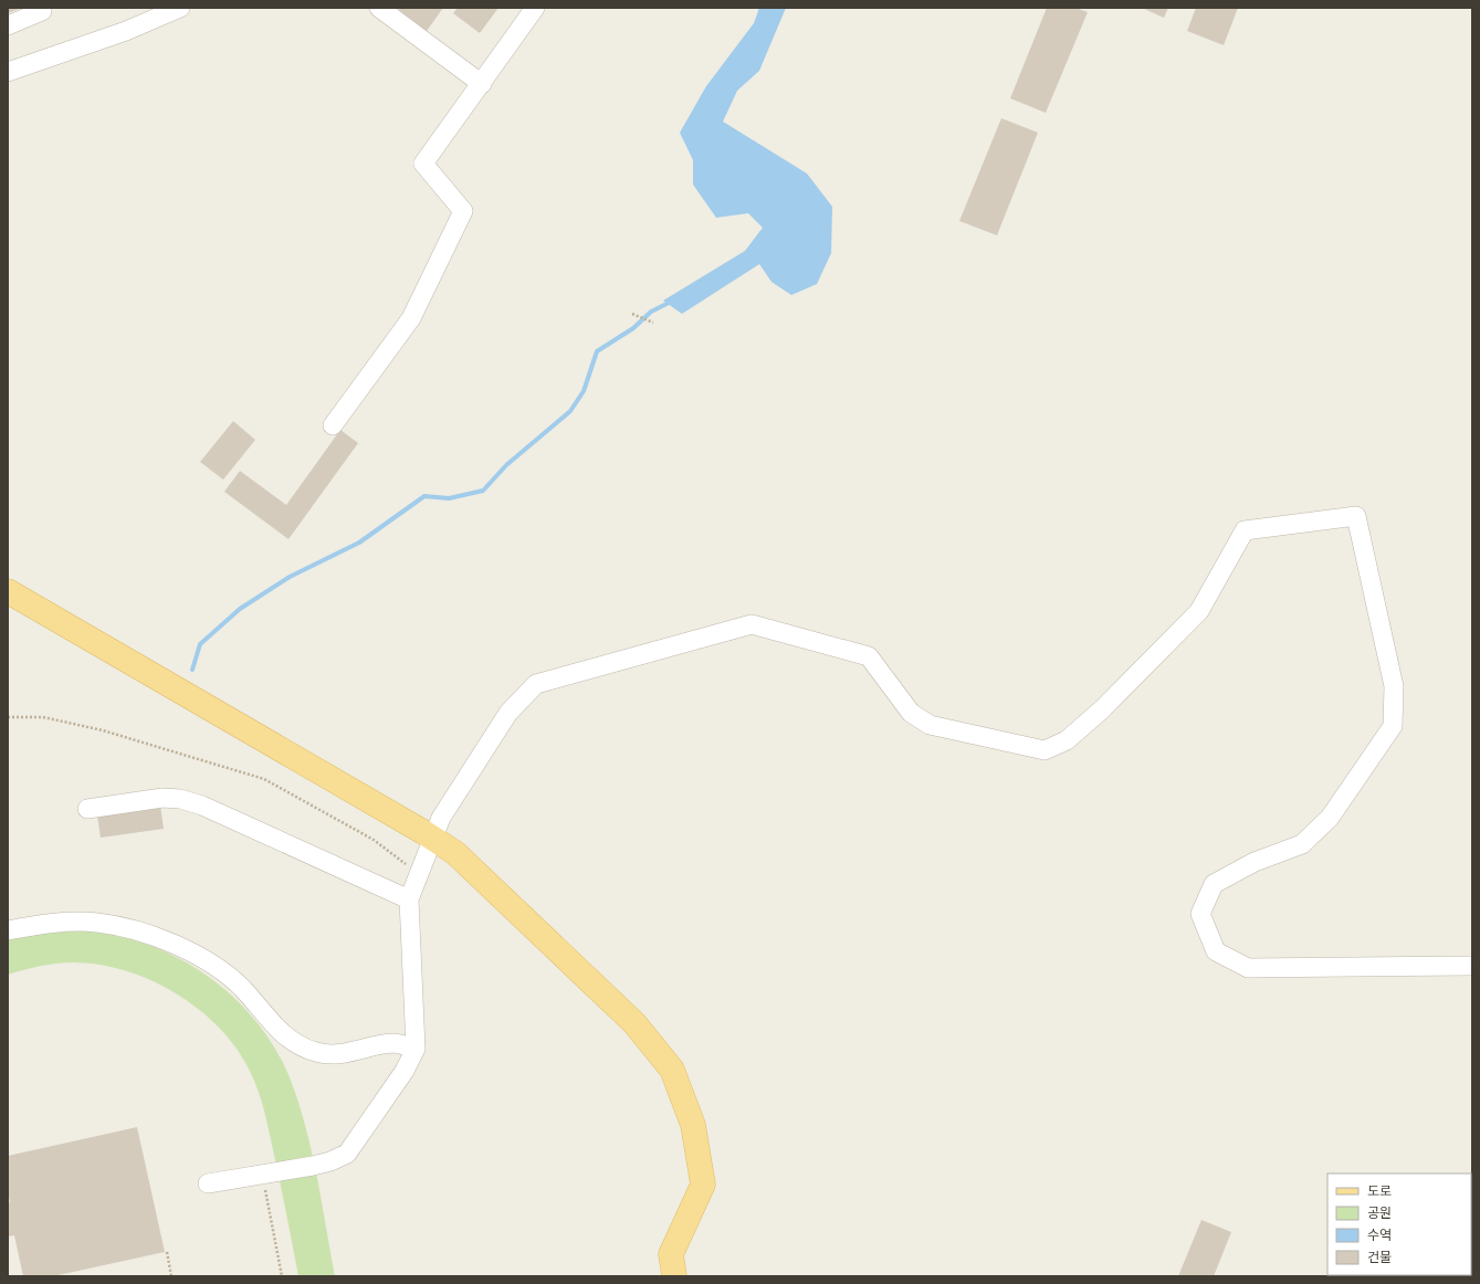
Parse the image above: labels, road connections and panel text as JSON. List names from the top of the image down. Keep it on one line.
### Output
{"legend":["도로","공원","수역","건물"]}
